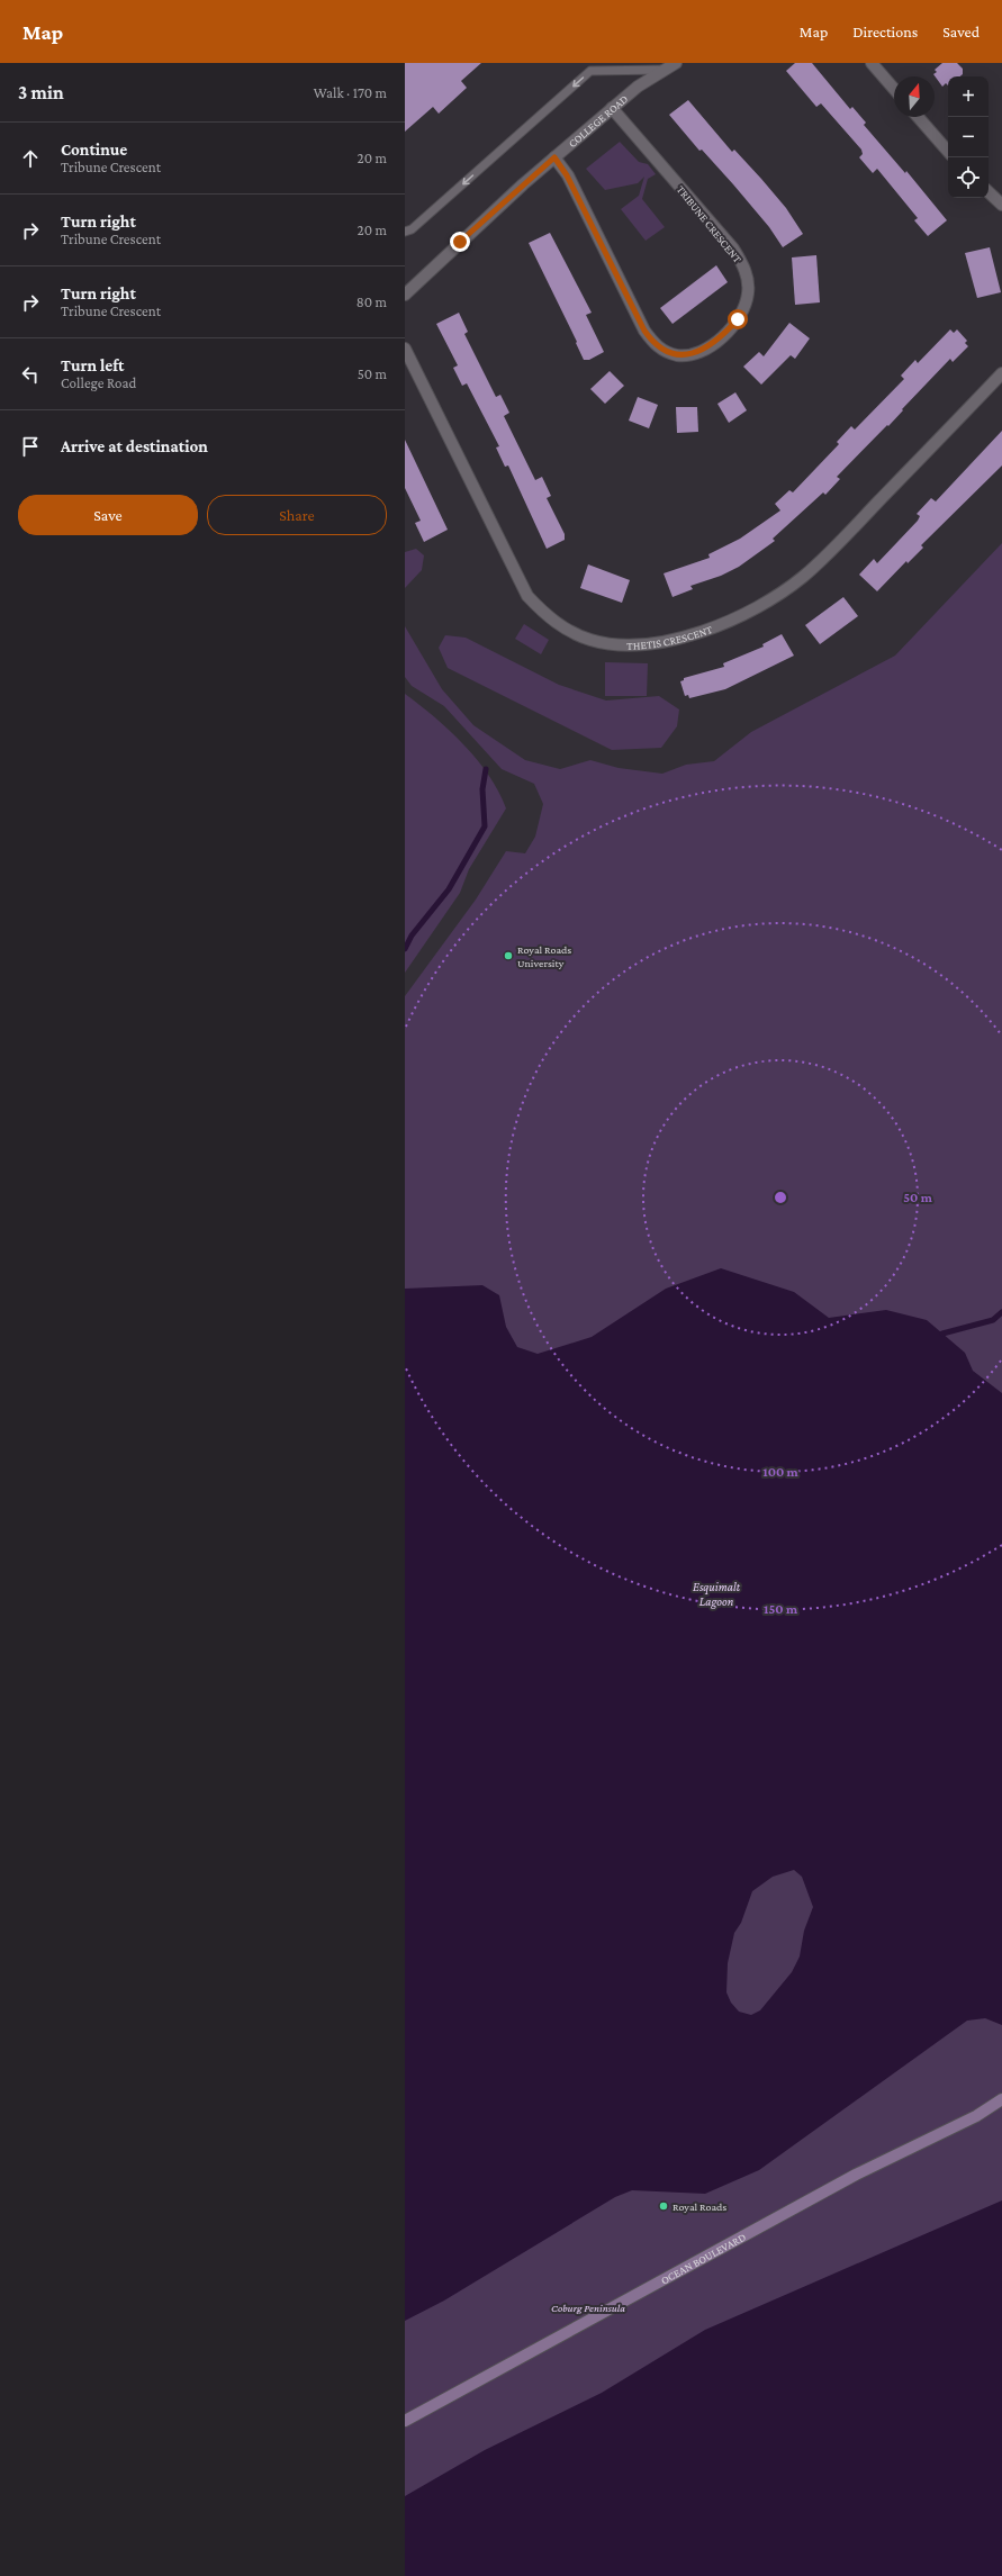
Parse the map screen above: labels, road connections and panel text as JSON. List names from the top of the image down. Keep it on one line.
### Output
{"streets":{"street":["COLLEGE ROAD","TRIBUNE CRESCENT","THETIS CRESCENT","OCEAN BOULEVARD"]},"crossings":[["COLLEGE ROAD","TRIBUNE CRESCENT"]],"water":["Esquimalt Lagoon"],"parks":["Coburg Peninsula"],"places":["Royal Roads University","Royal Roads"],"north":"top","page":{"header":"Map","nav":["Map","Directions","Saved"],"heading":["3 min","Walk · 170 m"],"map_buttons":["+","−"],"list":[["Continue","Tribune Crescent","20 m"],["Turn right","Tribune Crescent","20 m"],["Turn right","Tribune Crescent","80 m"],["Turn left","College Road","50 m"],"Arrive at destination"],"buttons":["Save","Share"]},"rings":["50 m","100 m","150 m"]}
